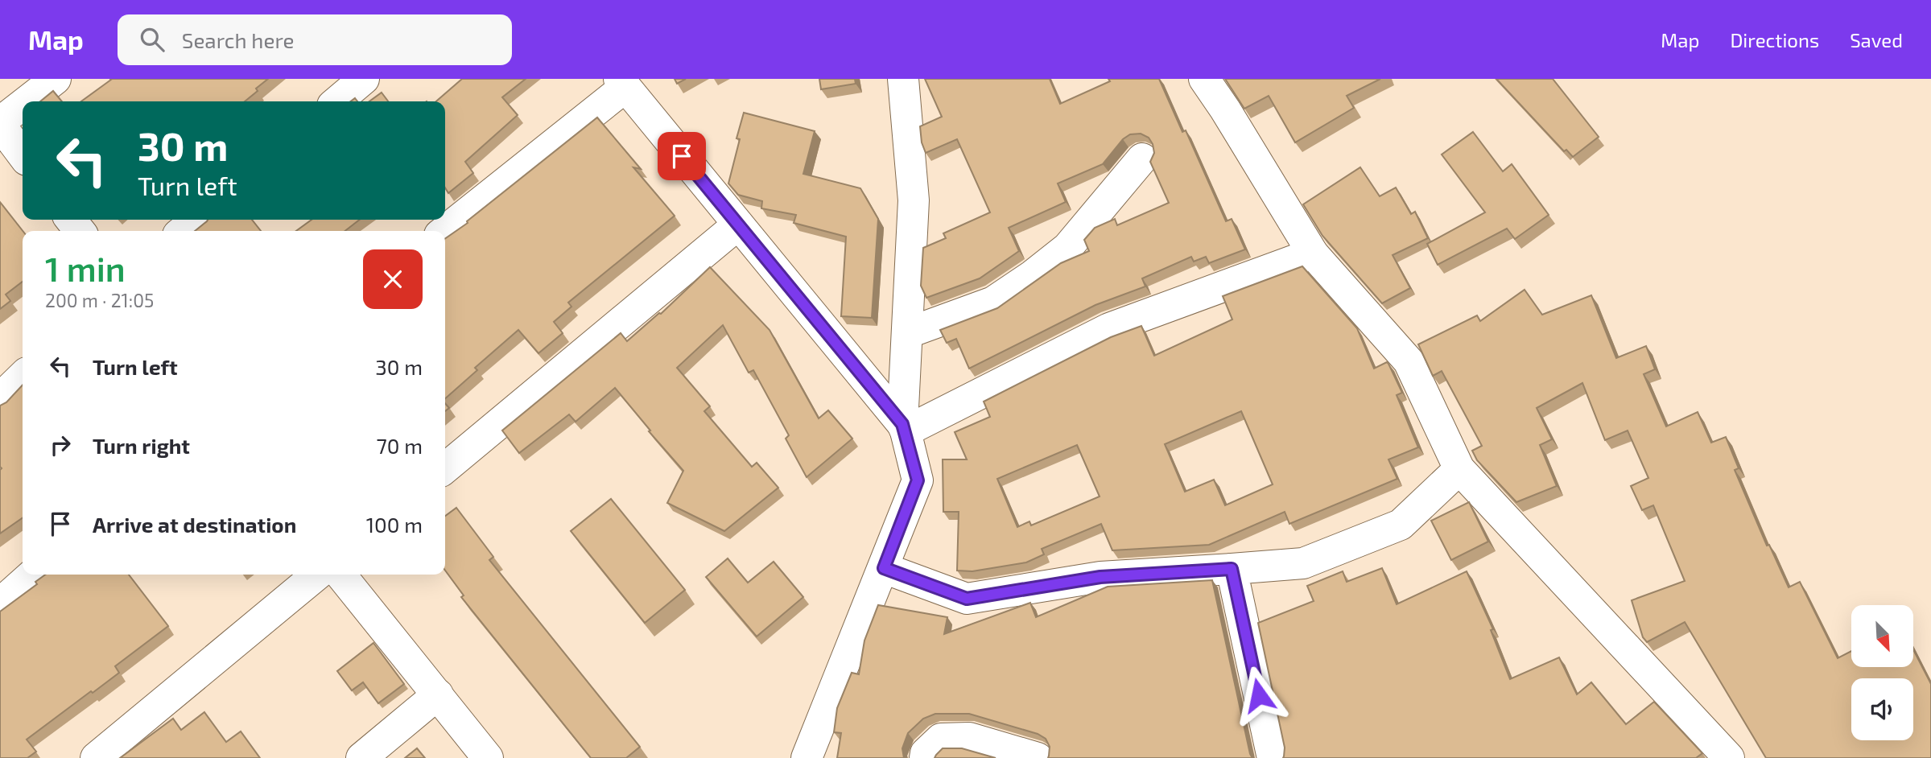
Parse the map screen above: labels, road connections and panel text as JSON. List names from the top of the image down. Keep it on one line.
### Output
{"north":"bottom right","page":{"header":"Map","search":"Search here","nav":["Map","Directions","Saved"],"turn":["30 m","Turn left"],"heading":["1 min","200 m · 21:05"],"list":[{"name":"Turn left","value":"30 m"},{"name":"Turn right","value":"70 m"},{"name":"Arrive at destination","value":"100 m"}]}}
